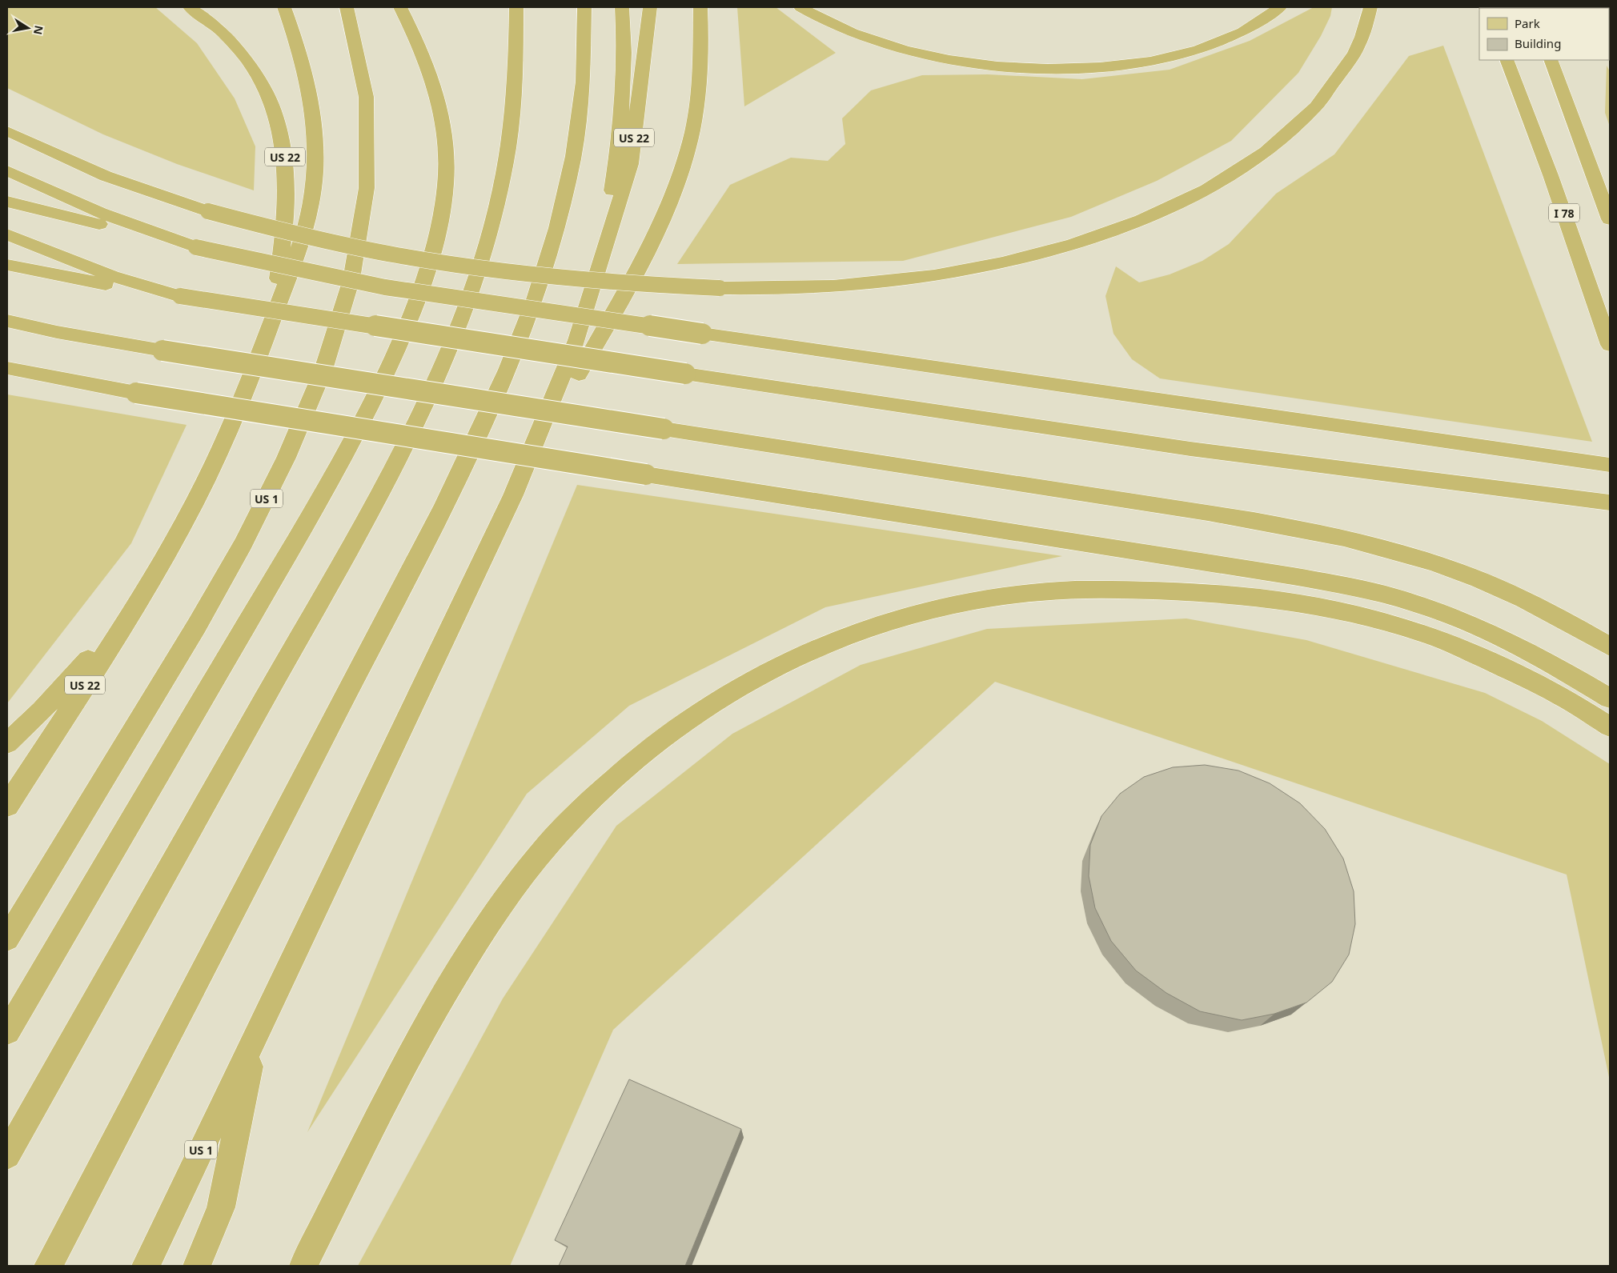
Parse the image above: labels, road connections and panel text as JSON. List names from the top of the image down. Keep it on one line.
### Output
{"streets":{"highway":["US 22","I 78","US 1"]},"crossings":[["US 22","US 1"]],"legend":["Park","Building"],"north":"right"}
